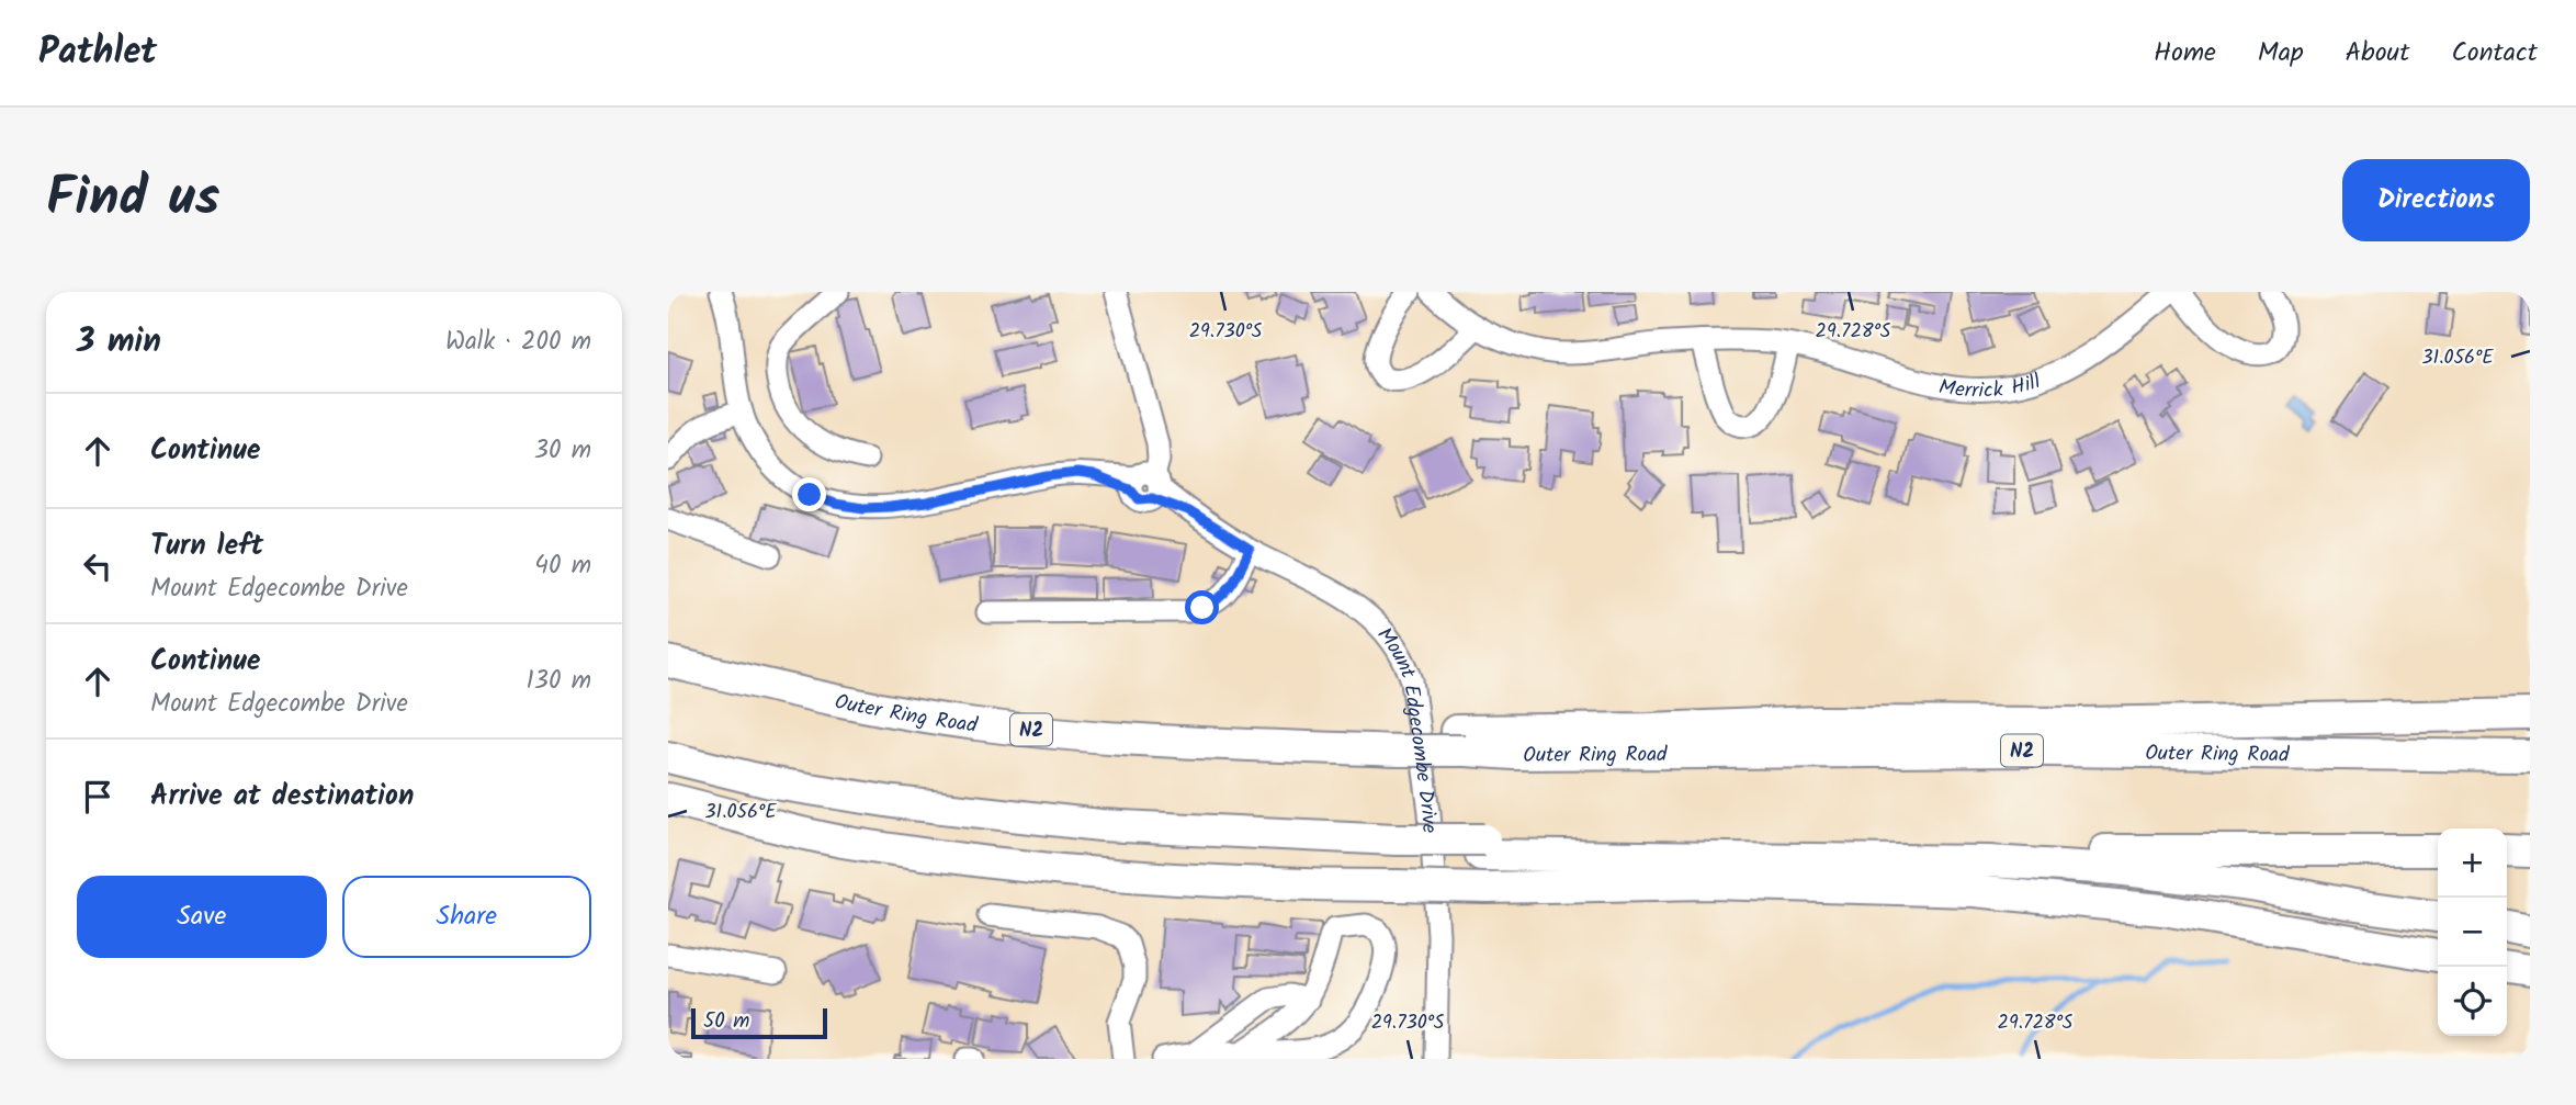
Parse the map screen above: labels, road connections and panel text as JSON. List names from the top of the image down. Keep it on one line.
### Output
{"streets":{"highway":["Outer Ring Road","N2"],"street":["Merrick Hill","Mount Edgecombe Drive"]},"scale_bar":"50 m","page":{"header":"Pathlet","nav":["Home","Map","About","Contact"],"title":"Find us","buttons":["Directions",["Save","Share"]],"heading":["3 min","Walk · 200 m"],"list":[["Continue","30 m"],["Turn left","Mount Edgecombe Drive","40 m"],["Continue","Mount Edgecombe Drive","130 m"],"Arrive at destination"],"map_buttons":["+","−"],"scale":"50 m"},"coordinates":["29.730°S","29.728°S","31.056°E"]}
